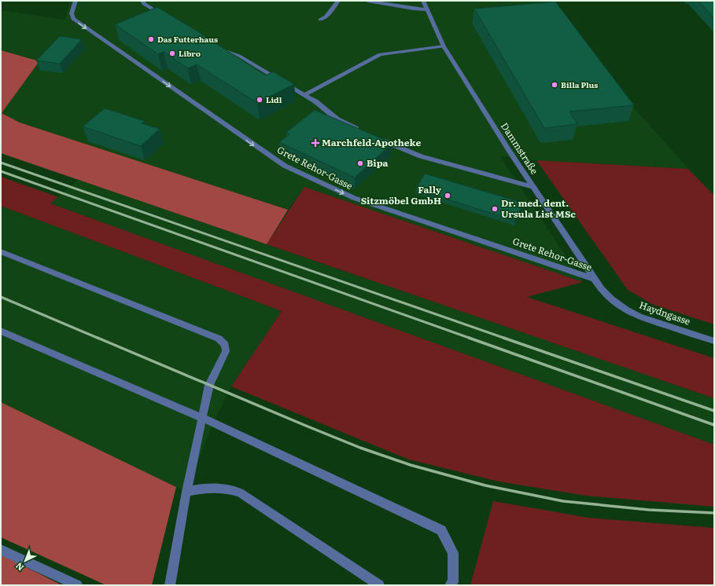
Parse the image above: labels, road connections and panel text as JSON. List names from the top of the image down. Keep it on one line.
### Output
{"streets":{"street":["Dammstraße","Grete Rehor-Gasse","Haydngasse"]},"crossings":[["Dammstraße","Grete Rehor-Gasse"],["Dammstraße","Haydngasse"]],"places":{"other":["Das Futterhaus","Libro","Billa Plus","Lidl","Bipa","Fally Sitzmöbel GmbH","Dr. med. dent. Ursula List MSc"],"health":["Marchfeld-Apotheke"]},"north":"bottom left"}
